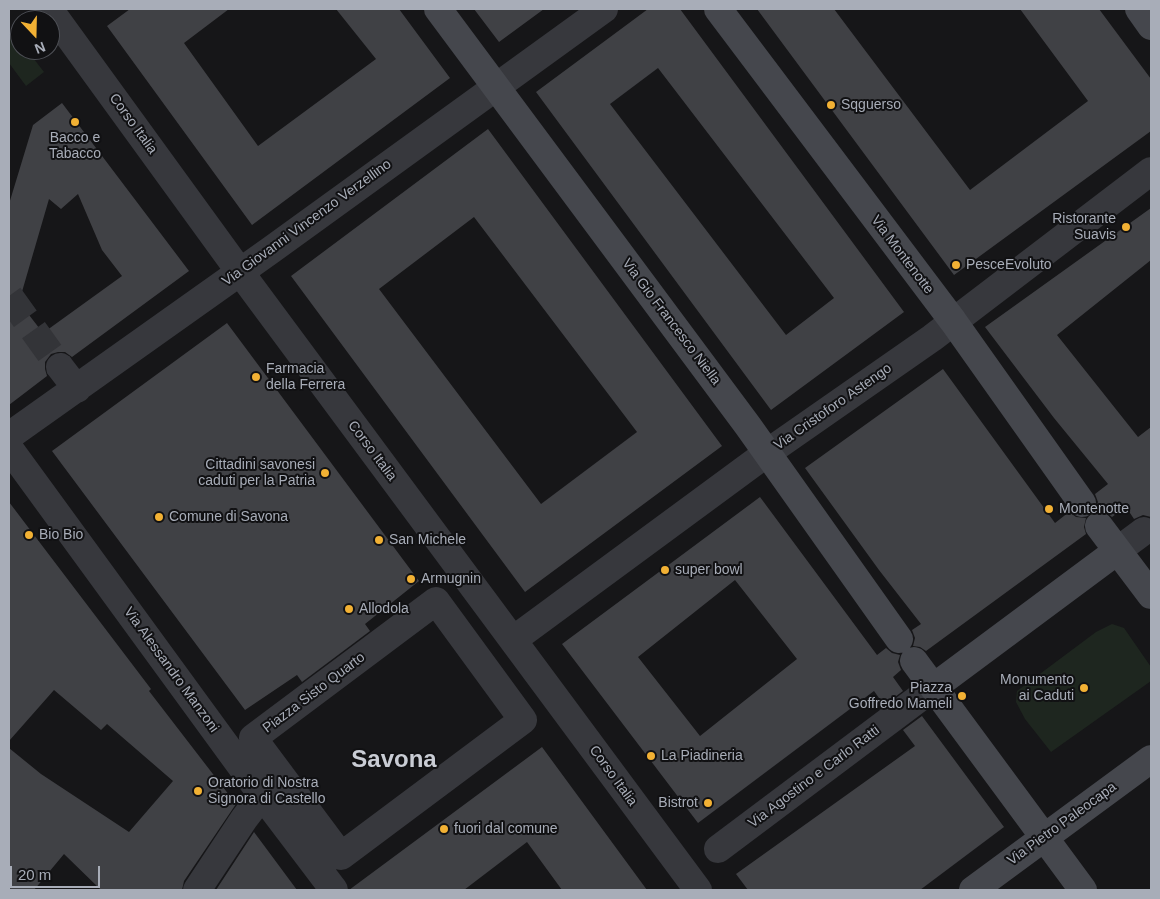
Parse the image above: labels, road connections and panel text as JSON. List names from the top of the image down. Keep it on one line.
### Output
{"streets":{"street":["Corso Italia","Via Giovanni Vincenzo Verzellino","Via Montenotte","Via Gio Francesco Niella","Via Cristoforo Astengo","Via Alessandro Manzoni","Piazza Sisto Quarto","Via Agostino e Carlo Ratti","Via Pietro Paleocapa"]},"crossings":[["Corso Italia","Via Giovanni Vincenzo Verzellino"],["Corso Italia","Via Cristoforo Astengo"],["Via Giovanni Vincenzo Verzellino","Via Gio Francesco Niella"],["Via Montenotte","Via Cristoforo Astengo"],["Via Gio Francesco Niella","Via Cristoforo Astengo"],["Via Gio Francesco Niella","Via Agostino e Carlo Ratti"]],"districts":["Savona"],"places":["Sqguerso","Bacco e Tabacco","Ristorante Suavis","PesceEvoluto","Farmacia della Ferrera","Cittadini savonesi caduti per la Patria","Montenotte","Comune di Savona","Bio Bio","San Michele","super bowl","Armugnin","Allodola","Monumento ai Caduti","Piazza Goffredo Mameli","La Piadineria","Oratorio di Nostra Signora di Castello","Bistrot","fuori dal comune"],"scale_bar":"20 m","north":"bottom"}
